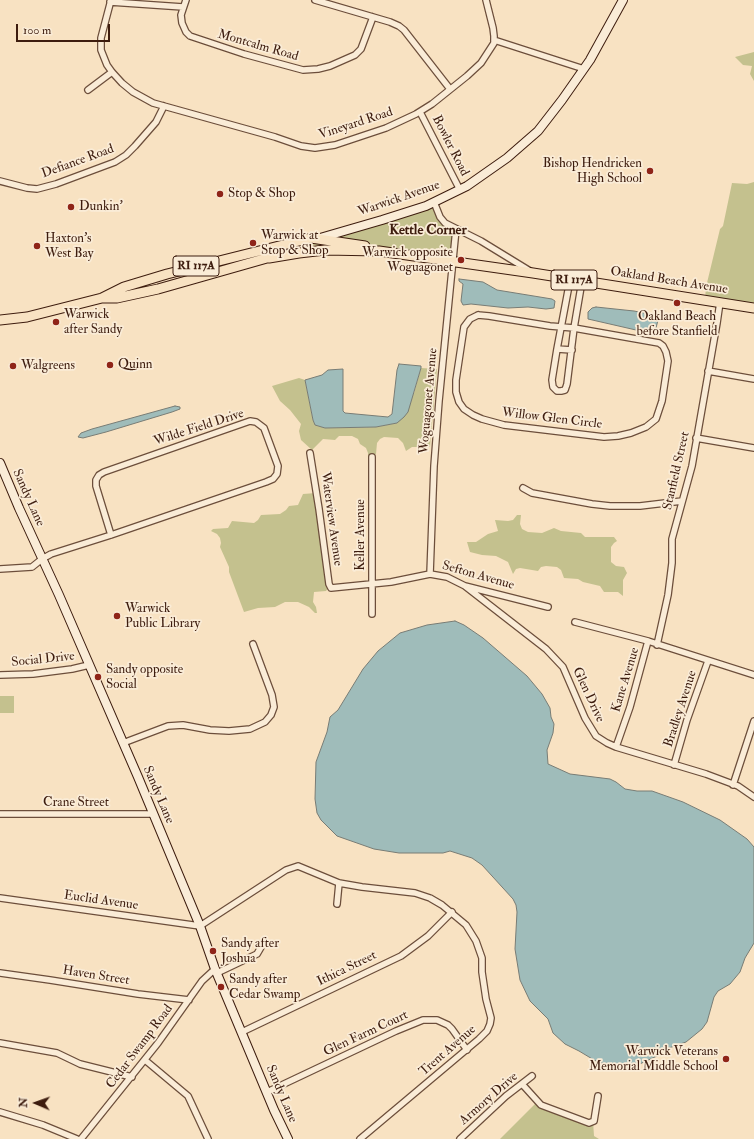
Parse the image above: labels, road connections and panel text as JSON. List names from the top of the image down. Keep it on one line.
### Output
{"streets":{"main road":["Warwick Avenue","RI 117A","Oakland Beach Avenue","Sandy Lane"],"street":["Montcalm Road","Vineyard Road","Bowler Road","Defiance Road","Woguagonet Avenue","Willow Glen Circle","Wilde Field Drive","Stanfield Street","Waterview Avenue","Keller Avenue","Sefton Avenue","Social Drive","Kane Avenue","Glen Drive","Bradley Avenue","Crane Street","Euclid Avenue","Ithica Street","Haven Street","Glen Farm Court","Cedar Swamp Road","Trent Avenue","Armory Drive"]},"crossings":[["Vineyard Road","Bowler Road"],["Vineyard Road","Defiance Road"],["Bowler Road","Warwick Avenue"],["Warwick Avenue","Oakland Beach Avenue"],["Oakland Beach Avenue","Woguagonet Avenue"],["Oakland Beach Avenue","Stanfield Street"],["Woguagonet Avenue","Sefton Avenue"],["Wilde Field Drive","Sandy Lane"],["Sandy Lane","Social Drive"],["Sandy Lane","Crane Street"],["Sandy Lane","Euclid Avenue"],["Sandy Lane","Ithica Street"],["Sandy Lane","Glen Farm Court"],["Sandy Lane","Cedar Swamp Road"],["Sandy Lane","Trent Avenue"],["Waterview Avenue","Sefton Avenue"],["Keller Avenue","Sefton Avenue"],["Sefton Avenue","Glen Drive"],["Kane Avenue","Glen Drive"],["Glen Drive","Bradley Avenue"],["Euclid Avenue","Trent Avenue"],["Ithica Street","Trent Avenue"],["Haven Street","Cedar Swamp Road"],["Glen Farm Court","Trent Avenue"]],"districts":["Kettle Corner"],"places":["Bishop Hendricken High School","Stop & Shop","Dunkin'","Warwick at Stop & Shop","Haxton's West Bay","Warwick opposite Woguagonet","Oakland Beach before Stanfield","Warwick after Sandy","Quinn","Walgreens","Warwick Public Library","Sandy opposite Social","Sandy after Joshua","Sandy after Cedar Swamp","Warwick Veterans Memorial Middle School"],"scale_bar":"100 m","north":"left"}
